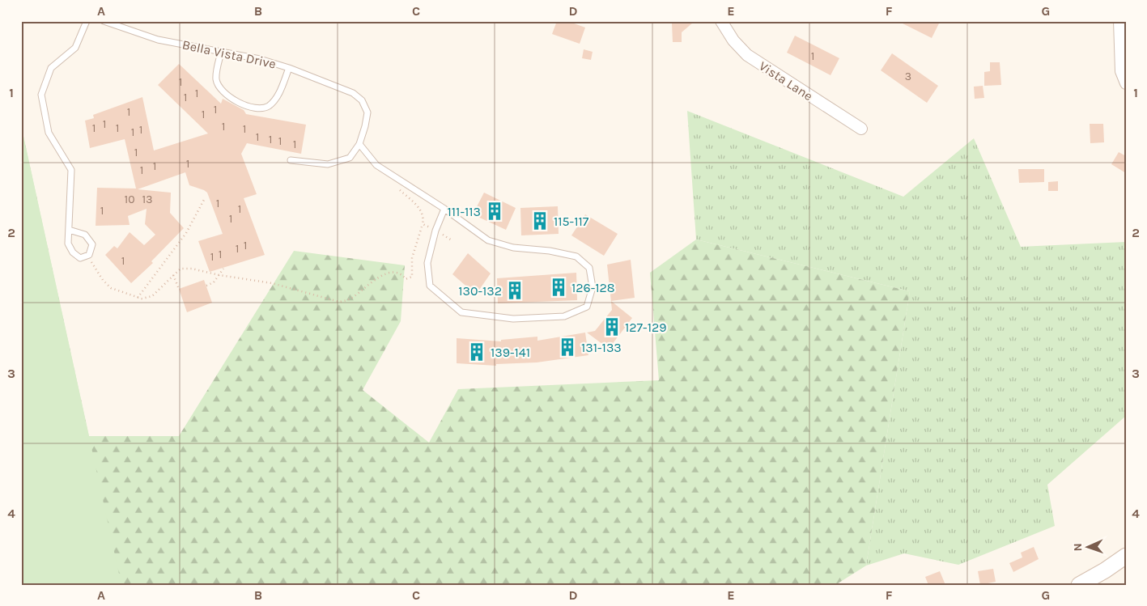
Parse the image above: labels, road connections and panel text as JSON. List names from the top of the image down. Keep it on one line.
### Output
{"streets":{"street":["Vista Lane"],"lane":["Bella Vista Drive"]},"places":{"building":["111-113","115-117","126-128","130-132","127-129","131-133","139-141"]},"house_numbers":["1","3","1","1","1","1","1","1","1","1","1","1","1","1","1","1","1","1","1","1","1","1","1","10","13","1","1","1","1","1","1","1","1","1"],"north":"left","grid":{"columns":["A","B","C","D","E","F","G"],"rows":["1","2","3","4"]}}
